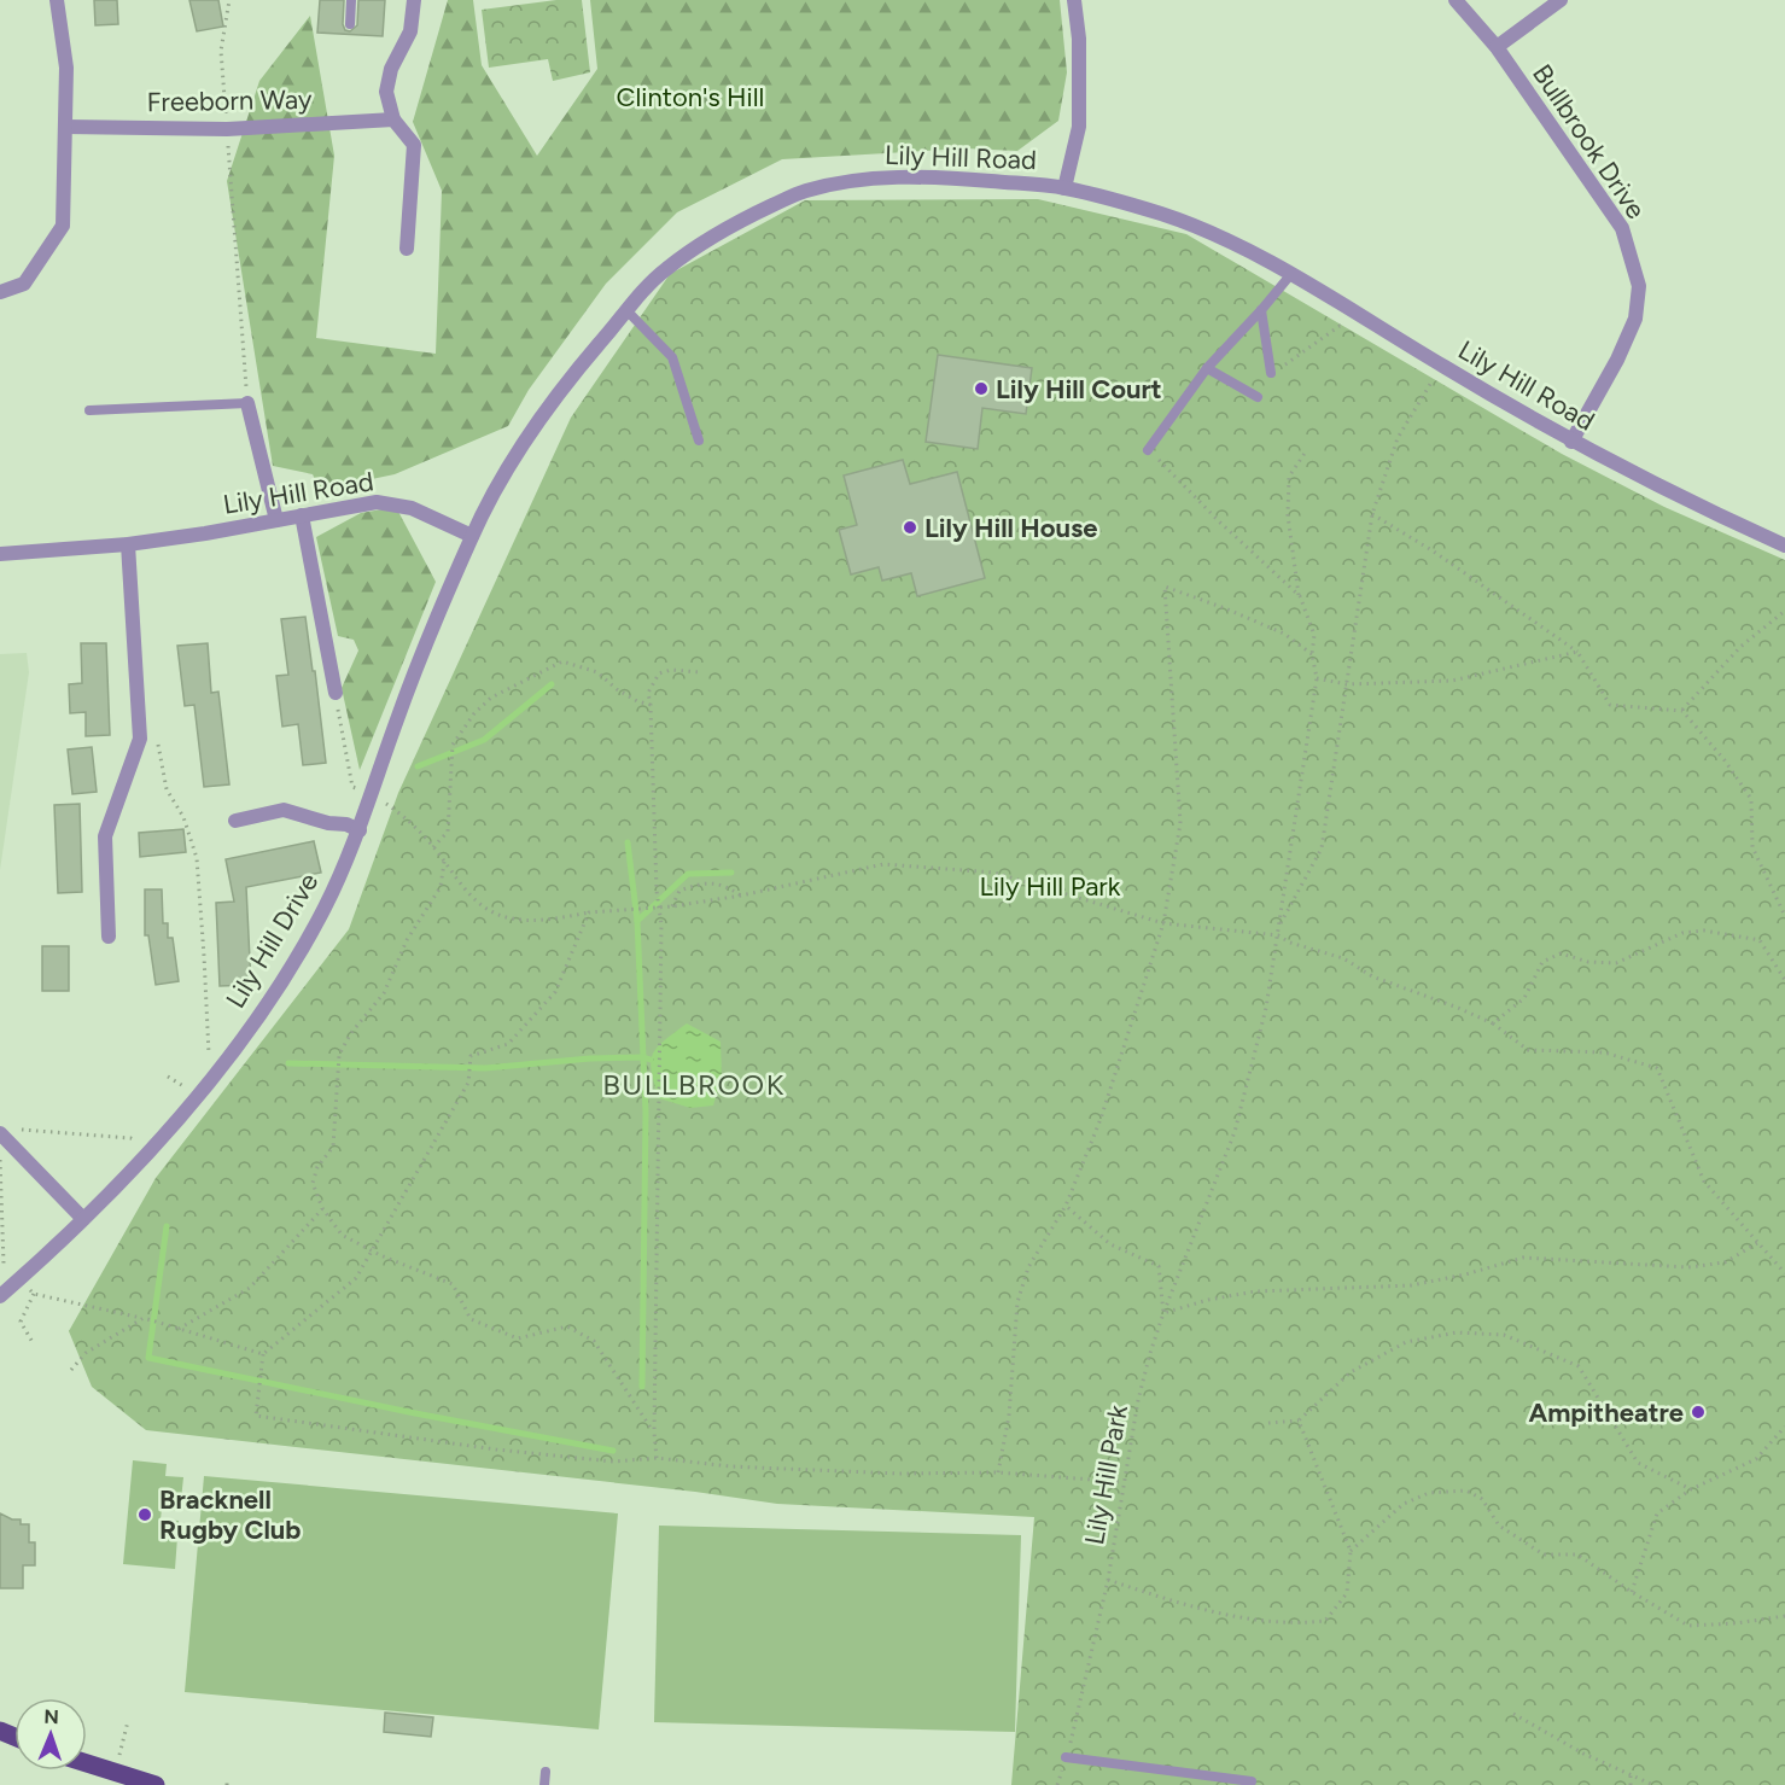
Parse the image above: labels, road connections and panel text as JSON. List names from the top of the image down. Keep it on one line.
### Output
{"streets":{"street":["Freeborn Way","Bullbrook Drive","Lily Hill Road","Lily Hill Drive"],"path":["Lily Hill Park"]},"crossings":[["Bullbrook Drive","Lily Hill Road"],["Lily Hill Road","Lily Hill Drive"]],"districts":["BULLBROOK"],"parks":["Clinton's Hill","Lily Hill Park"],"places":["Lily Hill Court","Lily Hill House","Ampitheatre","Bracknell Rugby Club"],"north":"top"}
